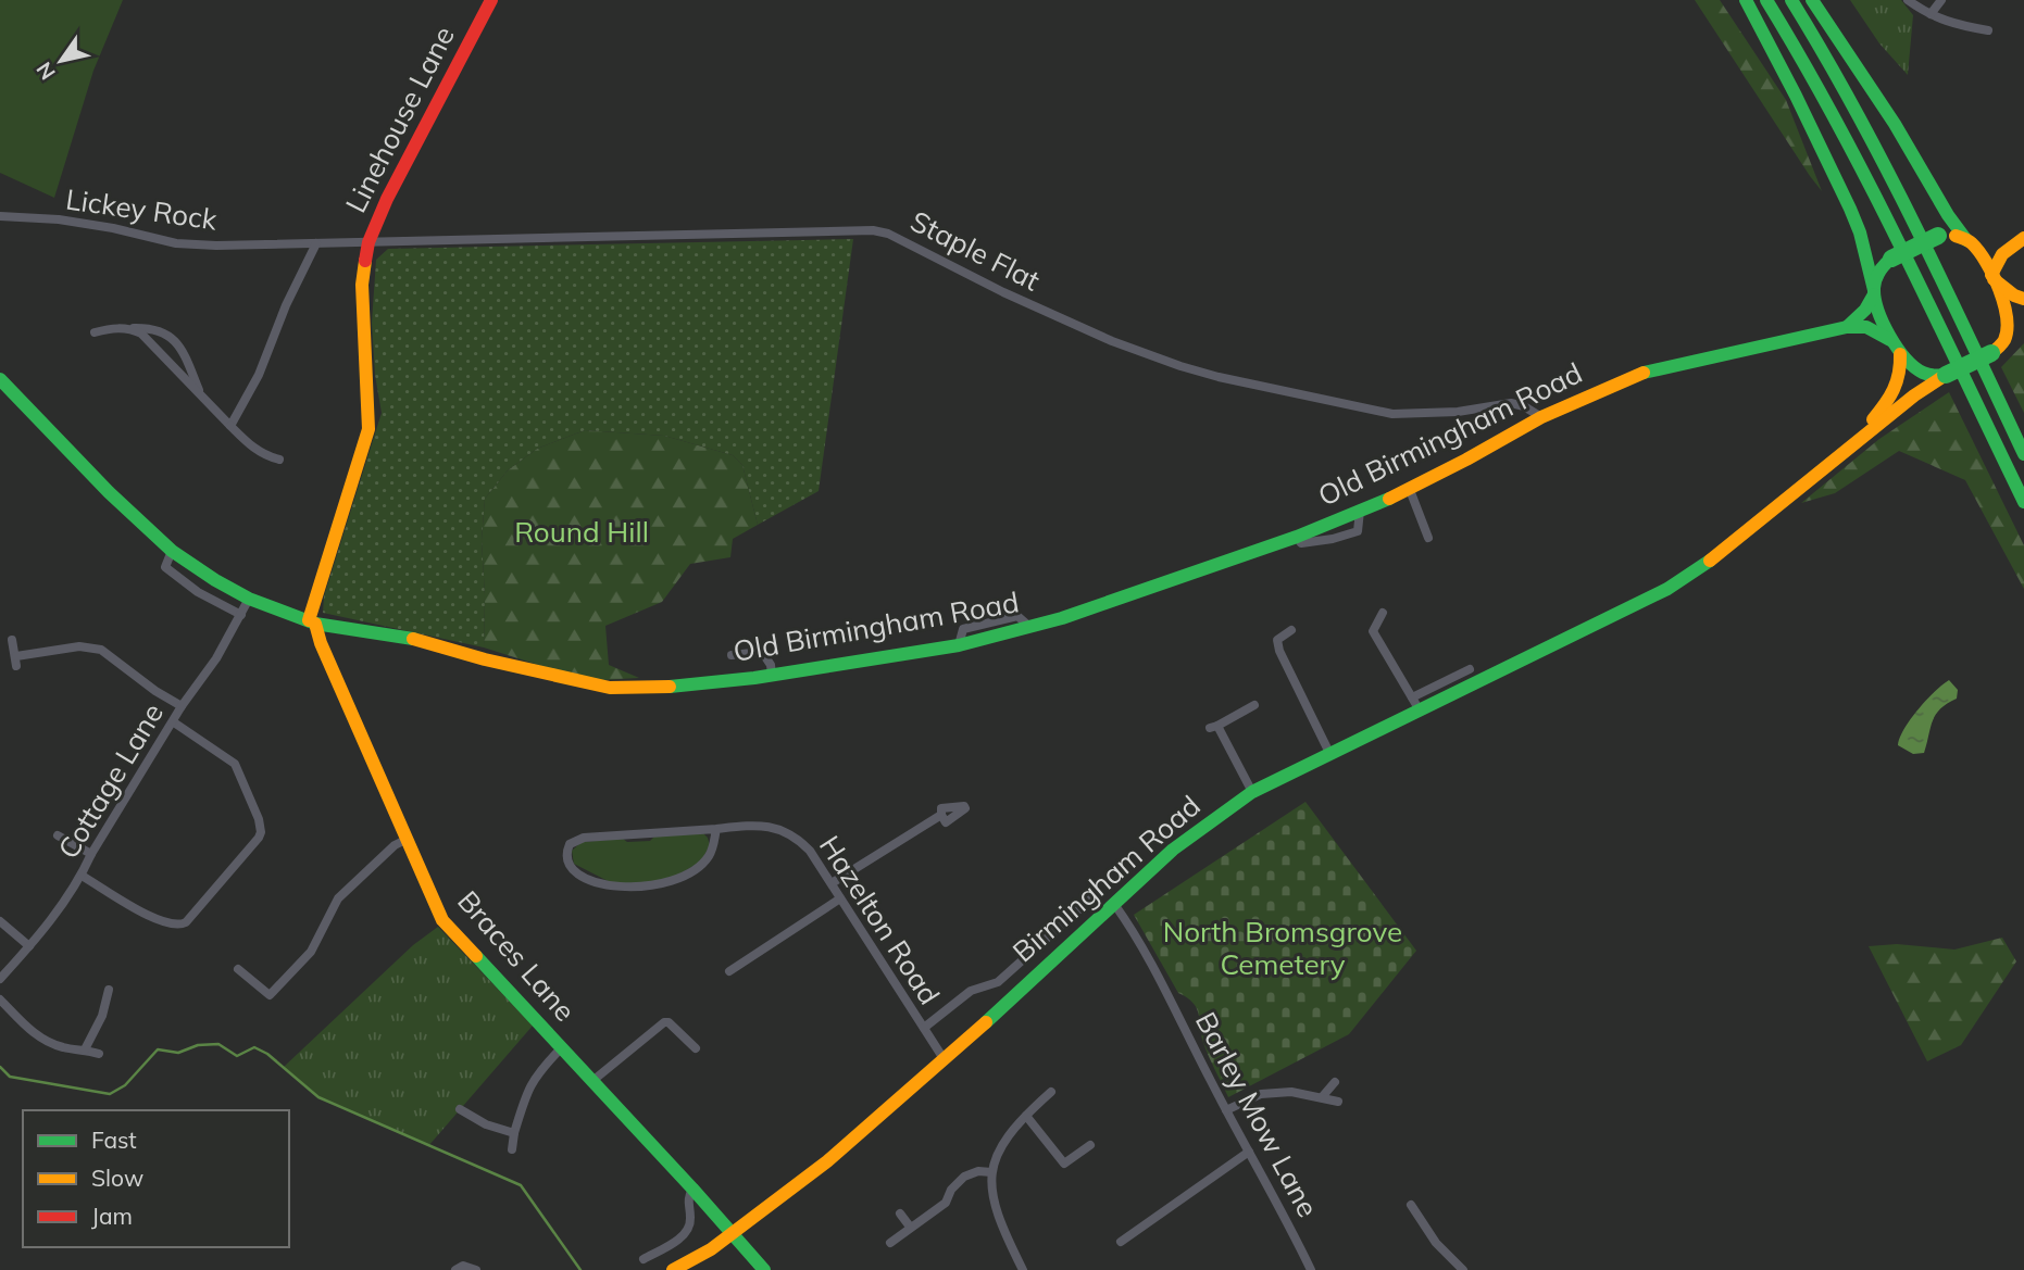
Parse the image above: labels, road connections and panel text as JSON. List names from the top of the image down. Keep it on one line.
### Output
{"streets":{"main road":["Linehouse Lane","Old Birmingham Road","Birmingham Road","Braces Lane"],"street":["Lickey Rock","Staple Flat","Cottage Lane","Hazelton Road","Barley Mow Lane"]},"crossings":[["Linehouse Lane","Lickey Rock"],["Linehouse Lane","Staple Flat"],["Linehouse Lane","Old Birmingham Road"],["Linehouse Lane","Braces Lane"],["Lickey Rock","Staple Flat"],["Staple Flat","Old Birmingham Road"],["Old Birmingham Road","Cottage Lane"],["Old Birmingham Road","Birmingham Road"],["Old Birmingham Road","Braces Lane"],["Birmingham Road","Hazelton Road"],["Birmingham Road","Braces Lane"],["Birmingham Road","Barley Mow Lane"]],"parks":["Round Hill","North Bromsgrove Cemetery"],"legend":["Fast","Slow","Jam"],"north":"bottom left"}
